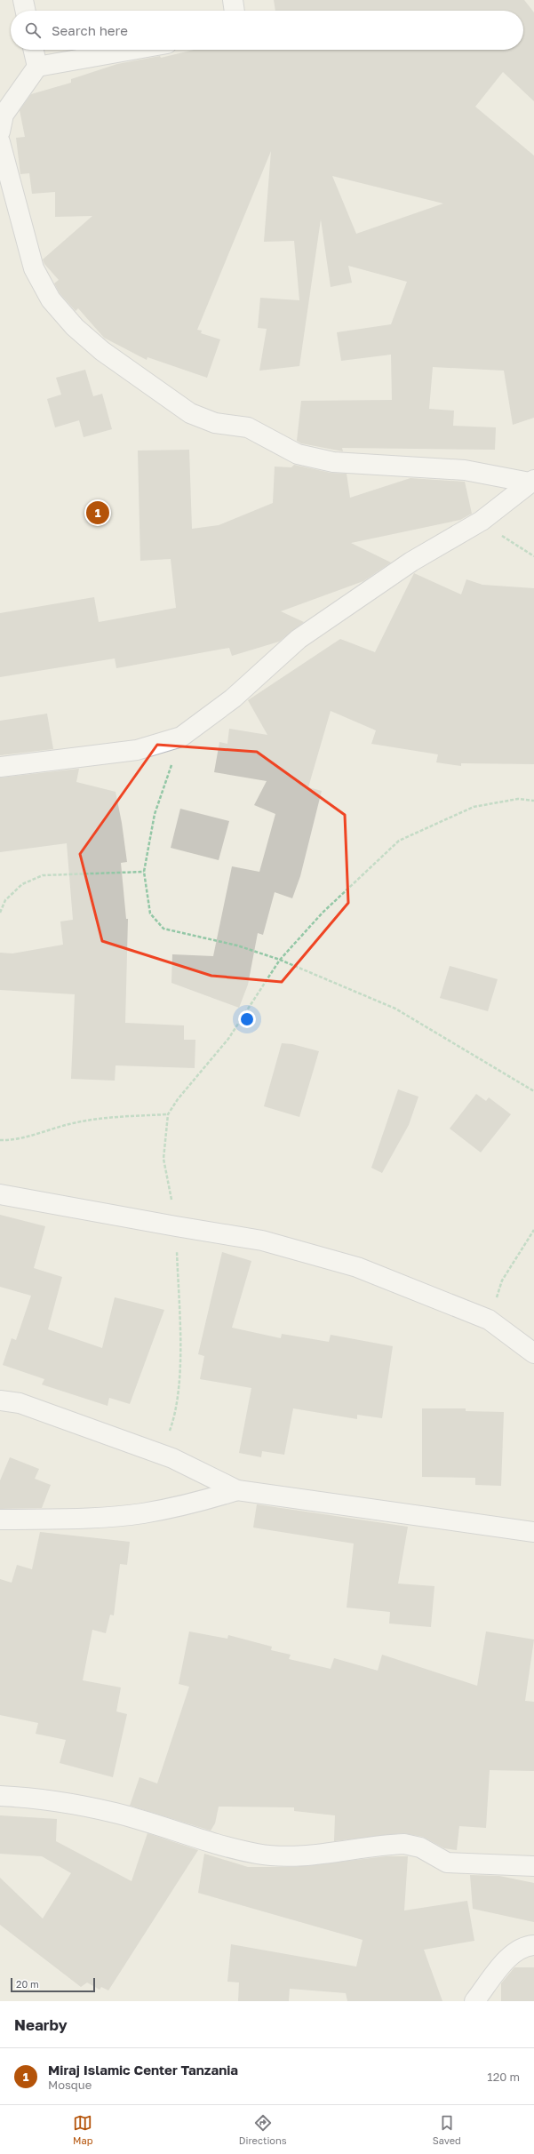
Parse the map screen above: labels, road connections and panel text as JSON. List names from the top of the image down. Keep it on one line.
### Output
{"scale_bar":"20 m","page":{"search":"Search here","pins":"1","scale":"20 m","heading":"Nearby","list":[{"mark":"1","name":"Miraj Islamic Center Tanzania","note":"Mosque","value":"120 m"}],"nav":["Map","Directions","Saved"]}}
